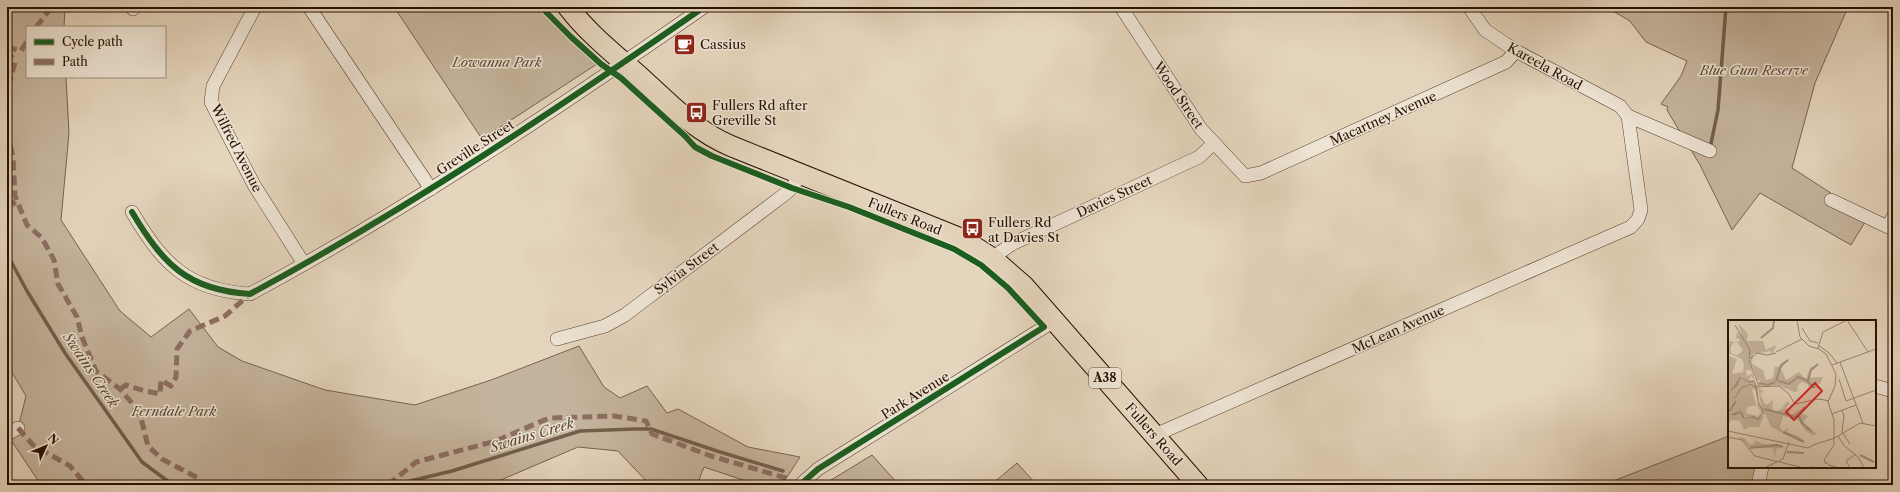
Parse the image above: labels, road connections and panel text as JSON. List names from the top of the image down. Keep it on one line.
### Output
{"streets":{"main road":["Fullers Road","A38"],"street":["Kareela Road","Wood Street","Macartney Avenue","Greville Street","Wilfred Avenue","Davies Street","Sylvia Street","McLean Avenue","Park Avenue"]},"crossings":[["Kareela Road","Macartney Avenue"],["Kareela Road","McLean Avenue"],["Wood Street","Macartney Avenue"],["Wood Street","Davies Street"],["Greville Street","Wilfred Avenue"],["Greville Street","Fullers Road"],["Davies Street","Fullers Road"],["Fullers Road","Sylvia Street"],["Fullers Road","McLean Avenue"],["Fullers Road","Park Avenue"]],"water":["Swains Creek"],"parks":["Lowanna Park","Blue Gum Reserve","Ferndale Park"],"places":{"cafe":["Cassius"],"bus stop":["Fullers Rd after Greville St","Fullers Rd at Davies St"]},"legend":["Cycle path","Path"],"north":"top right"}
